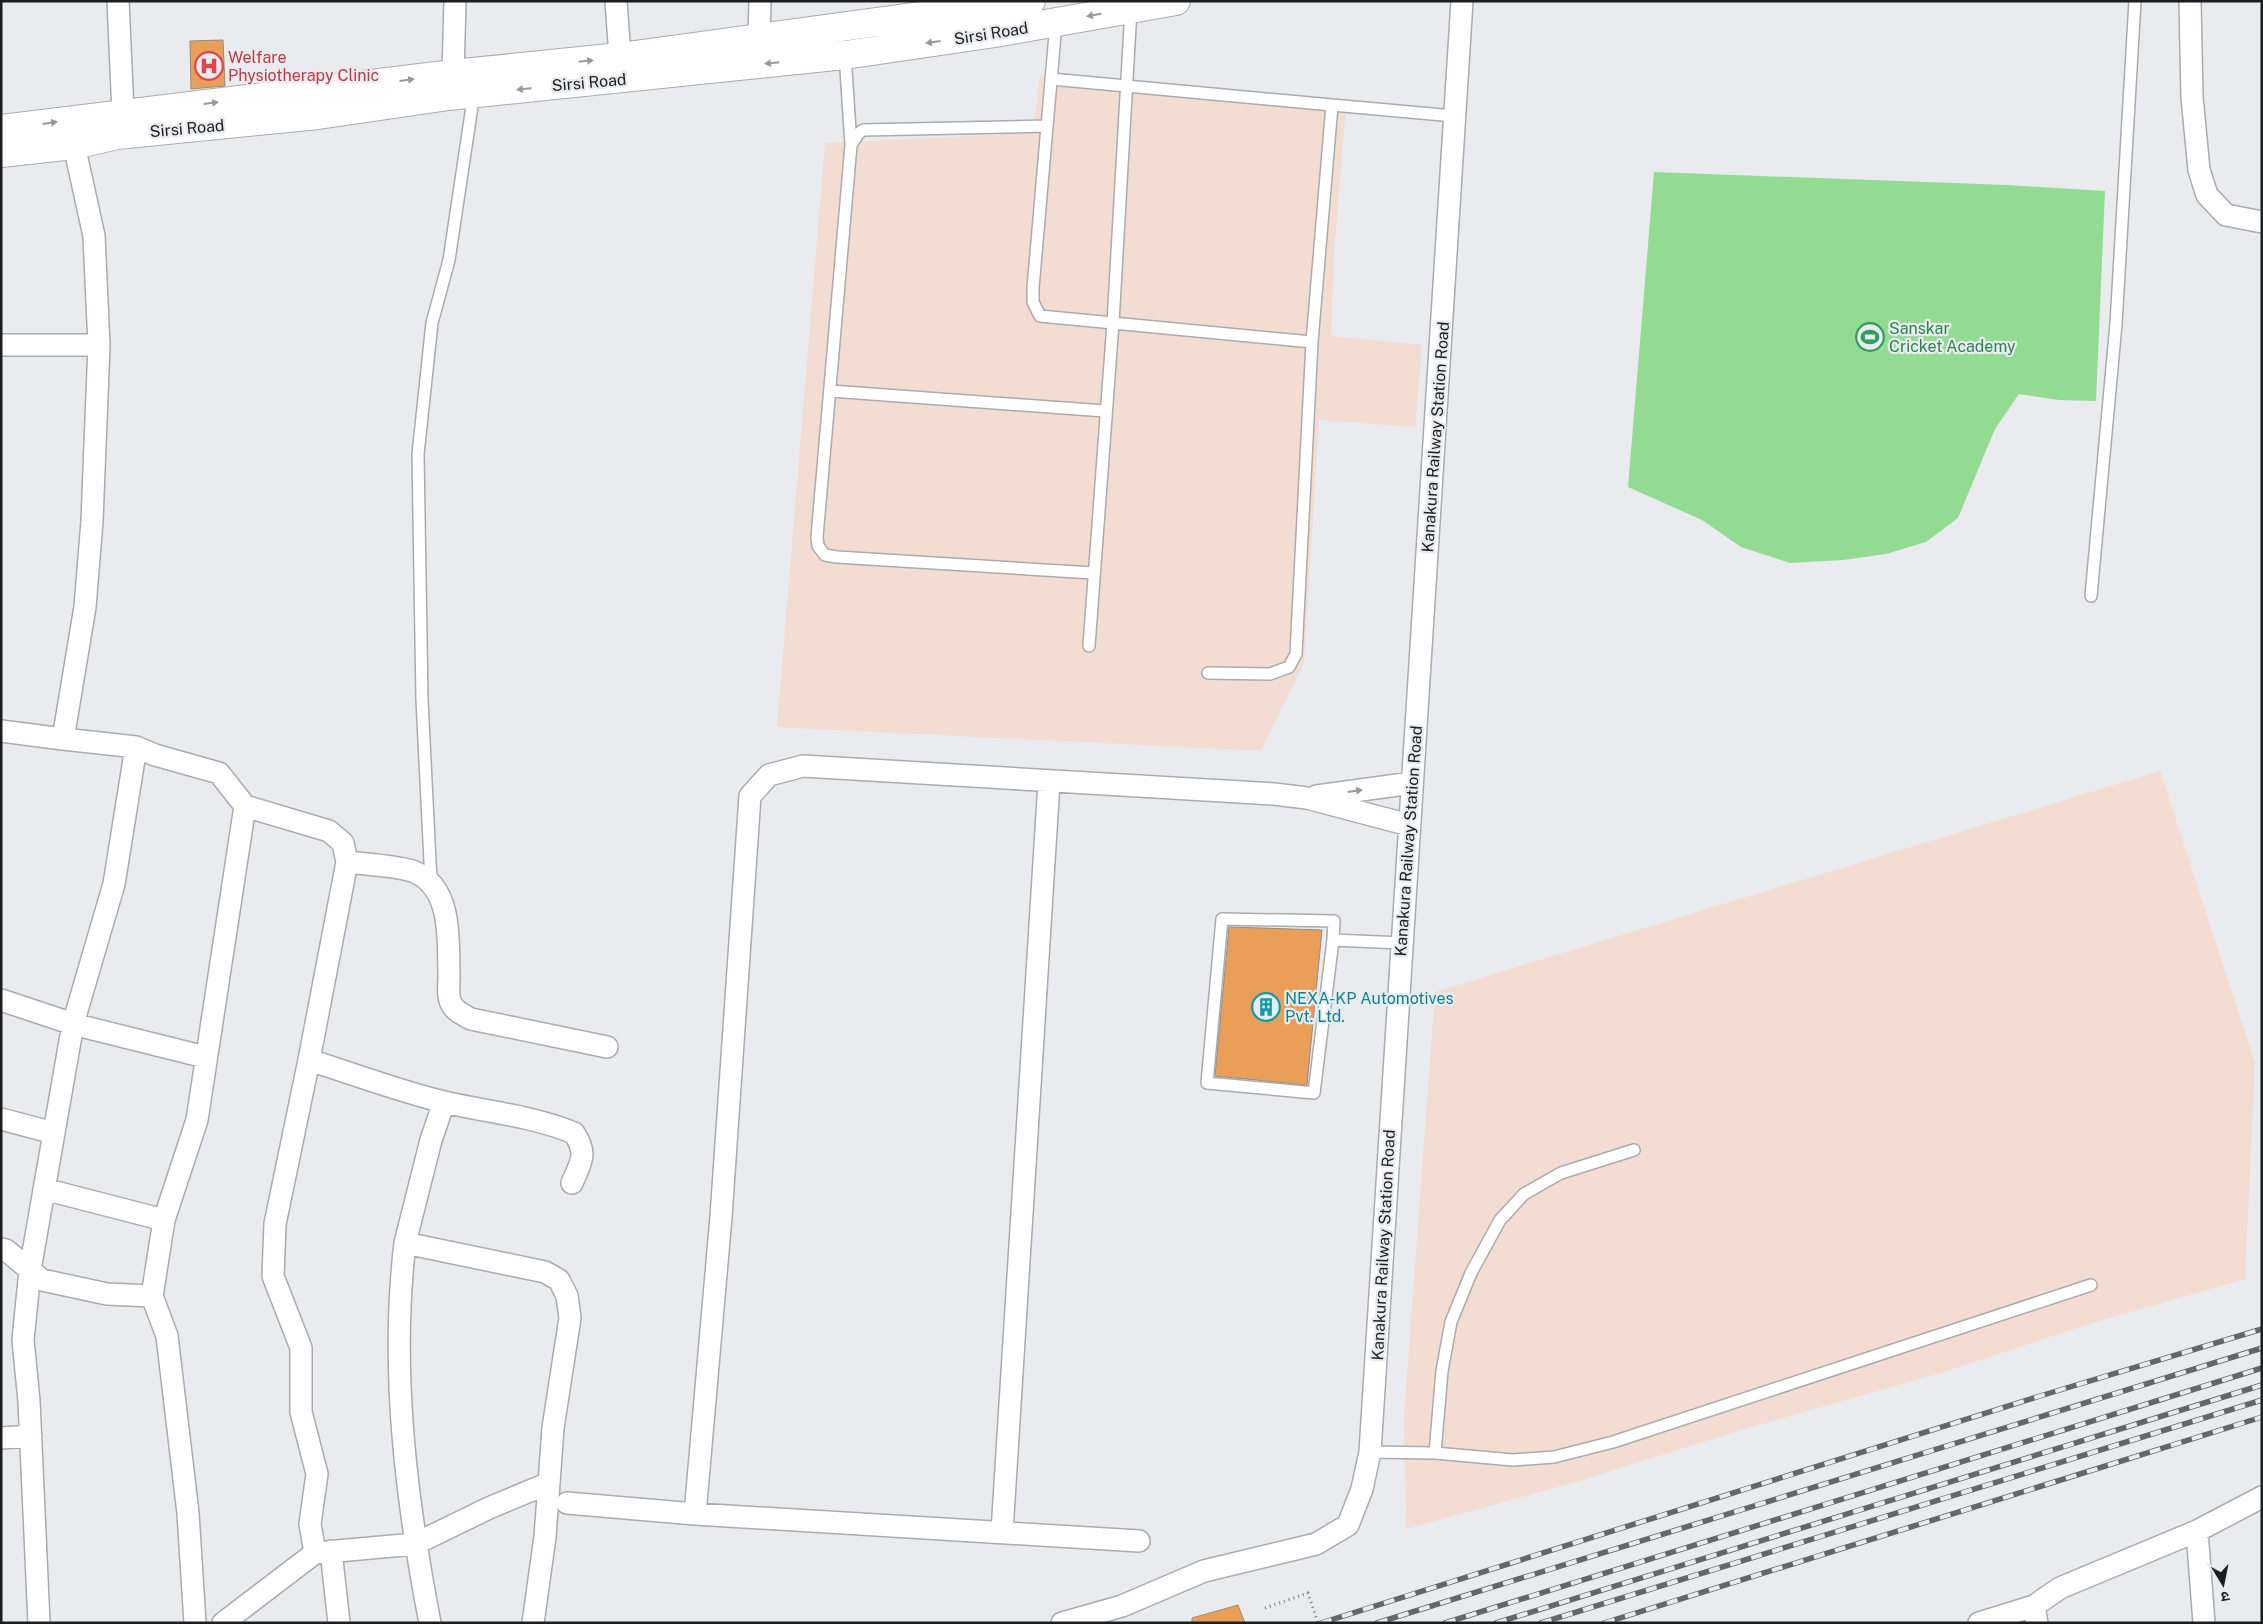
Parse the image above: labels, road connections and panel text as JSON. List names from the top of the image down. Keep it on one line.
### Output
{"streets":{"main road":["Sirsi Road"],"street":["Kanakura Railway Station Road"]},"places":{"hospital":["Welfare Physiotherapy Clinic"],"sports":["Sanskar Cricket Academy"],"building":["NEXA-KP Automotives Pvt. Ltd."]},"north":"bottom"}
